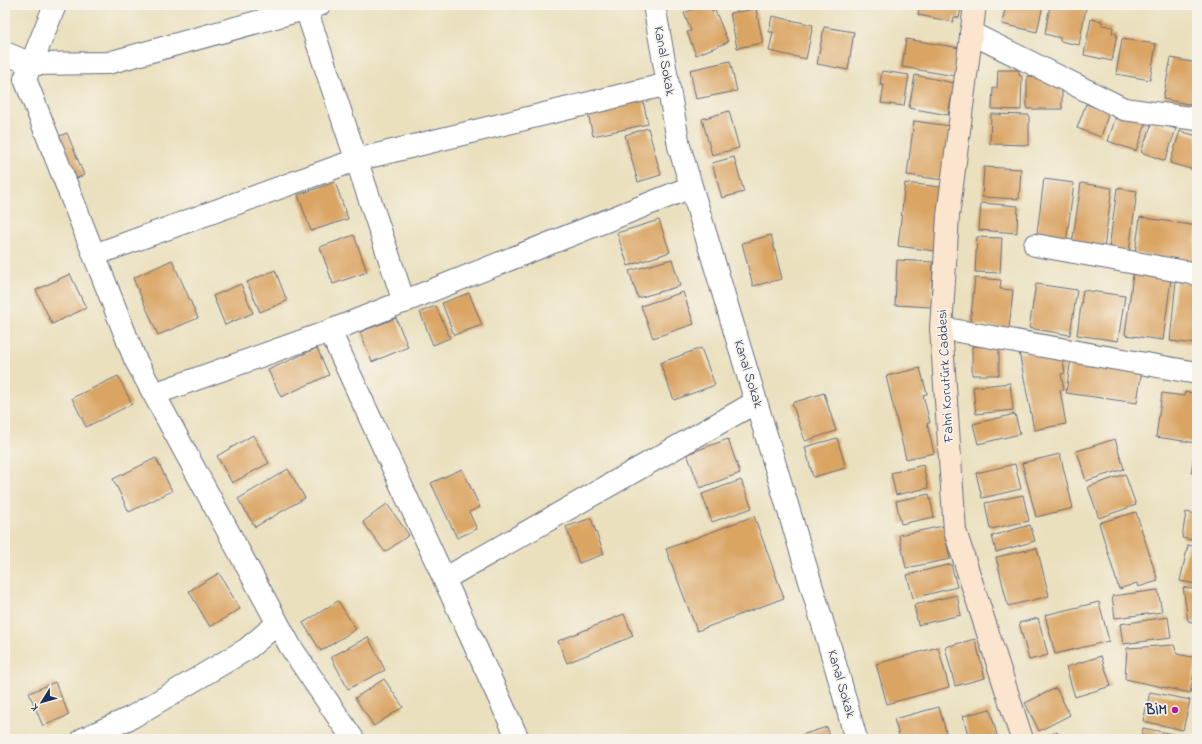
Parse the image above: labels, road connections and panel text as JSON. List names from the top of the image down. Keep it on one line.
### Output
{"streets":{"street":["Kanal Sokak","Fahri Korutürk Caddesi"]},"places":["BİM"],"north":"bottom left"}
